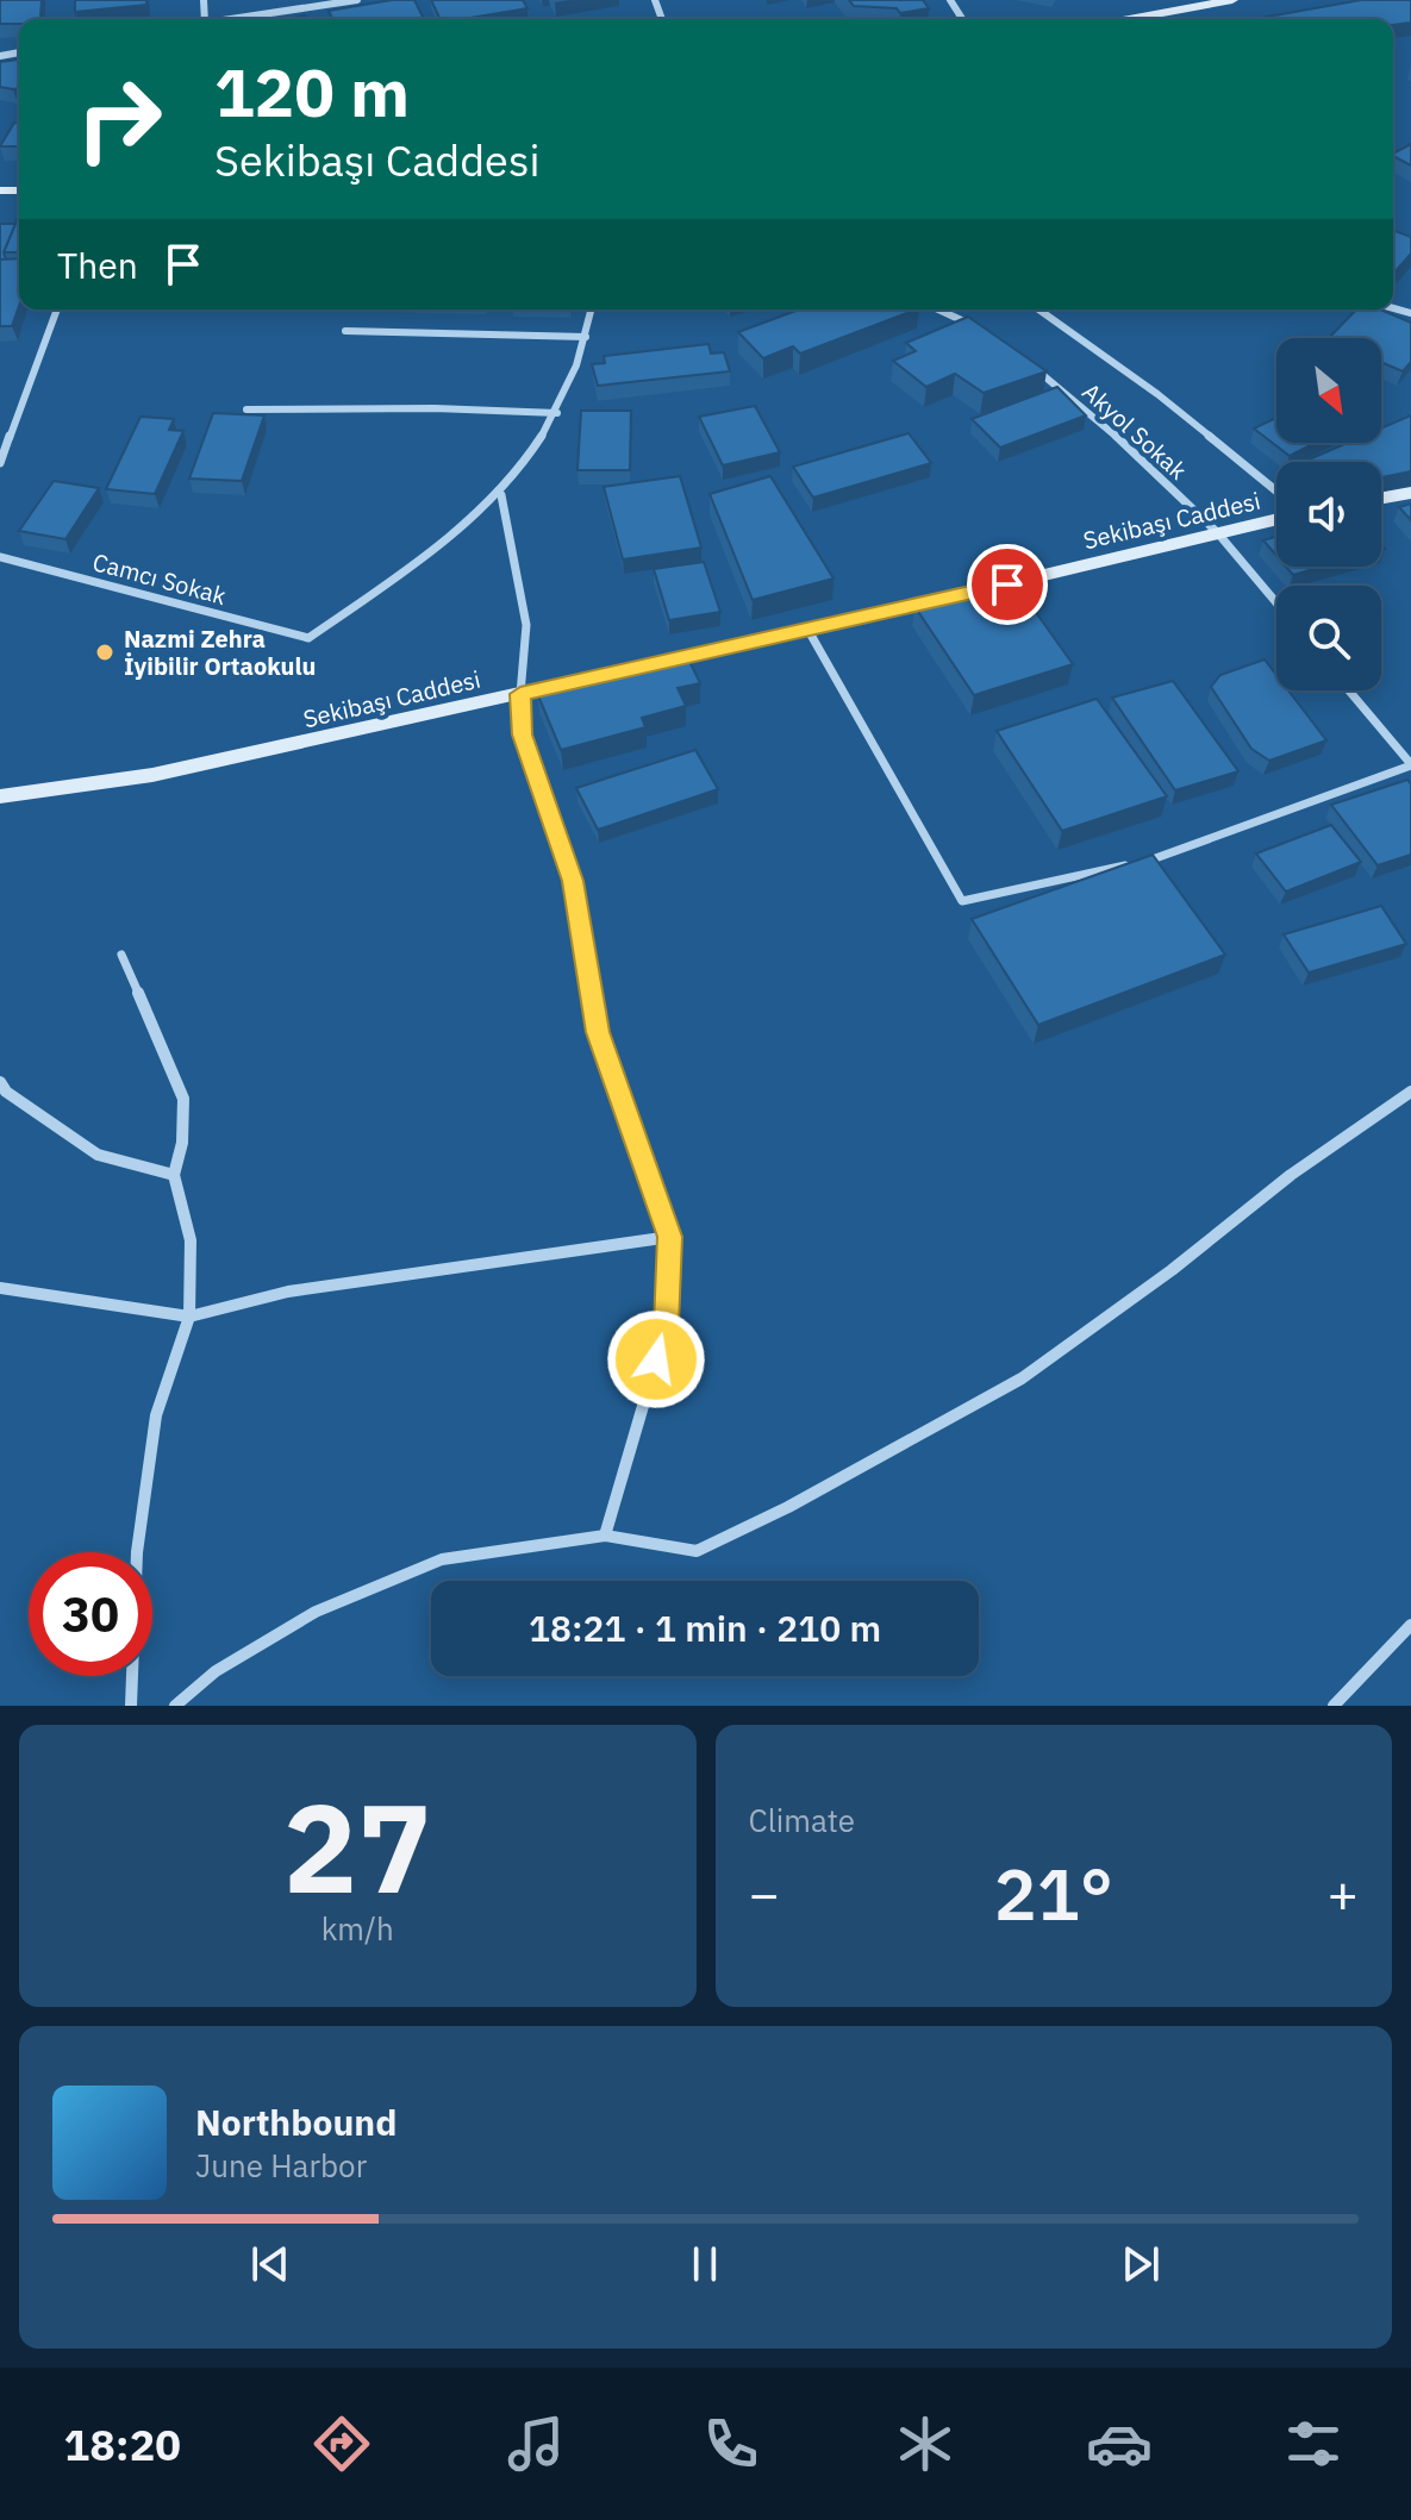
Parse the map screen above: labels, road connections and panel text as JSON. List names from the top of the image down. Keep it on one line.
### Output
{"streets":{"street":["Akyol Sokak","Sekibaşı Caddesi","Camcı Sokak"]},"crossings":[["Akyol Sokak","Sekibaşı Caddesi"]],"places":["Nazmi Zehra İyibilir Ortaokulu"],"north":"bottom right","page":{"turn":["120 m","Sekibaşı Caddesi"],"then":"Then","limit":"30","trip":"18:21 · 1 min · 210 m","tile":[["27","km/h"],"Climate"],"heat":["−","21°","+"],"song":["Northbound","June Harbor"],"tabs":"18:20"}}
